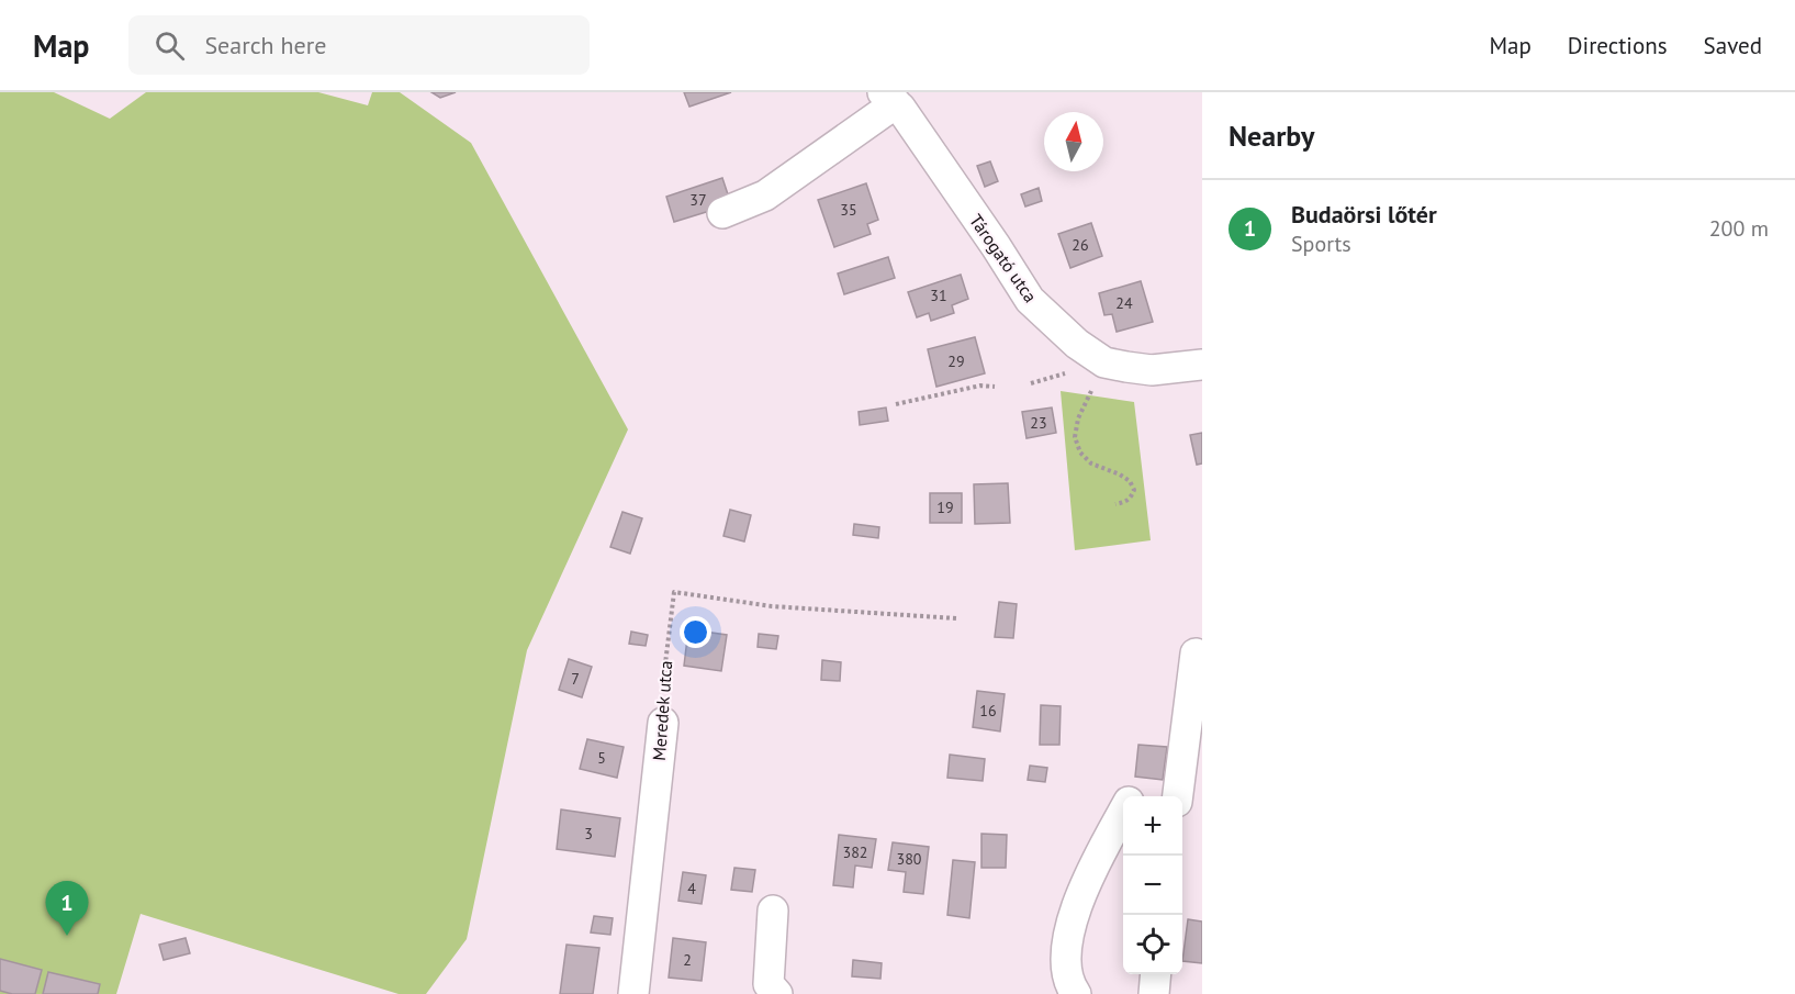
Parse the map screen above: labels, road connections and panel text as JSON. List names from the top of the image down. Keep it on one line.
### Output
{"streets":{"street":["Tárogató utca","Meredek utca"]},"house_numbers":["37","35","26","31","24","29","23","19","7","16","5","3","382","380","4","2"],"north":"top","page":{"header":"Map","search":"Search here","nav":["Map","Directions","Saved"],"heading":"Nearby","list":[{"mark":"1","name":"Budaörsi lőtér","note":"Sports","value":"200 m"}],"map_buttons":["+","−"],"pins":"1"}}
